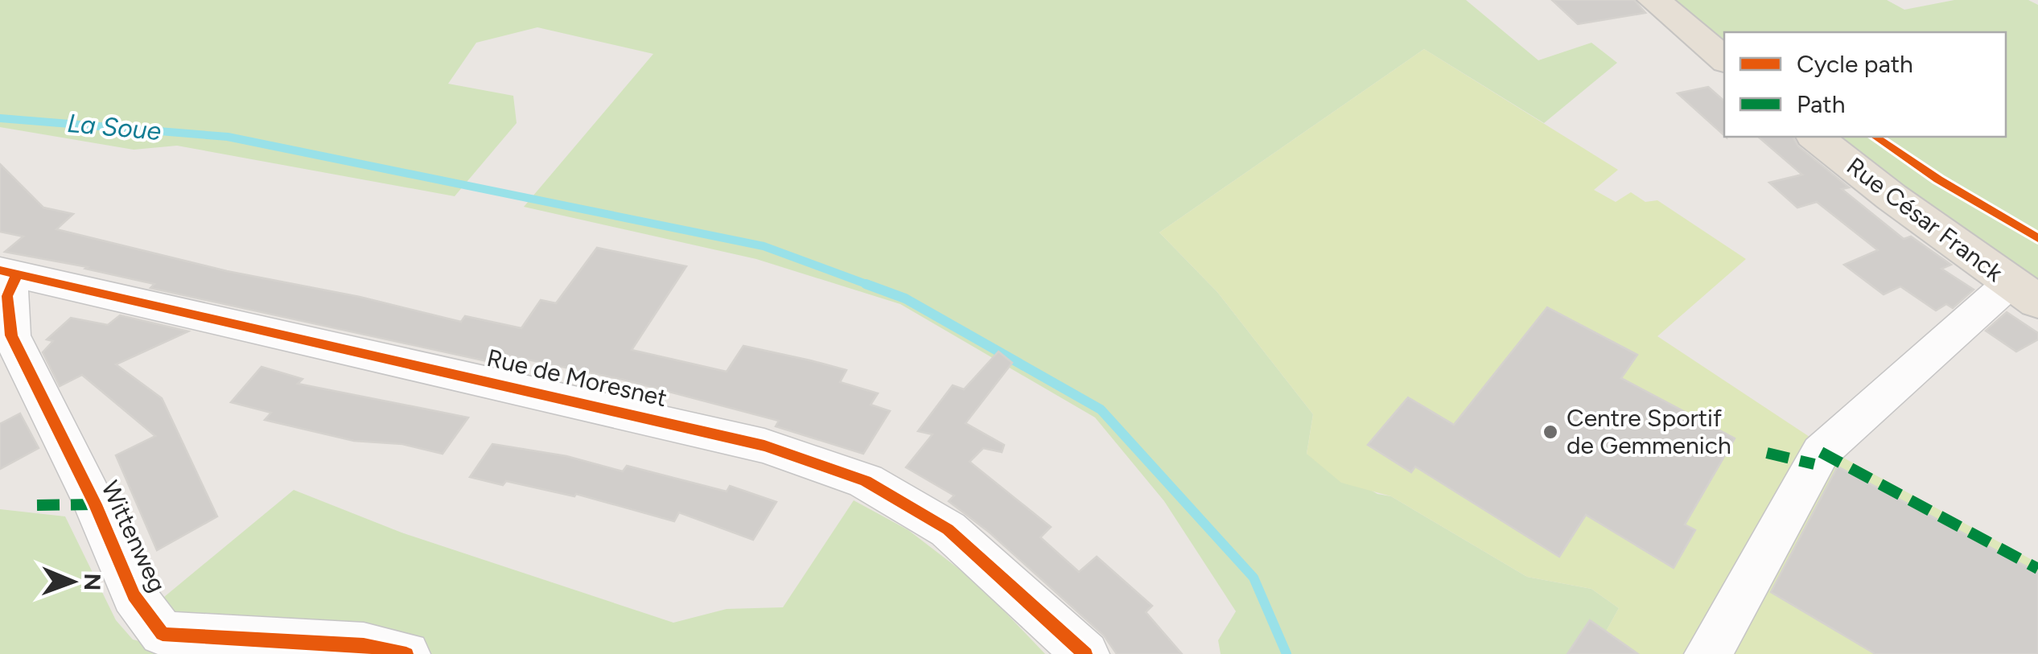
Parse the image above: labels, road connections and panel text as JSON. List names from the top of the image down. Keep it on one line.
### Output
{"streets":{"main road":["Rue César Franck"],"street":["Rue de Moresnet","Wittenweg"]},"crossings":[["Rue de Moresnet","Wittenweg"]],"water":["La Soue"],"places":["Centre Sportif de Gemmenich"],"legend":["Cycle path","Path"],"north":"right"}
